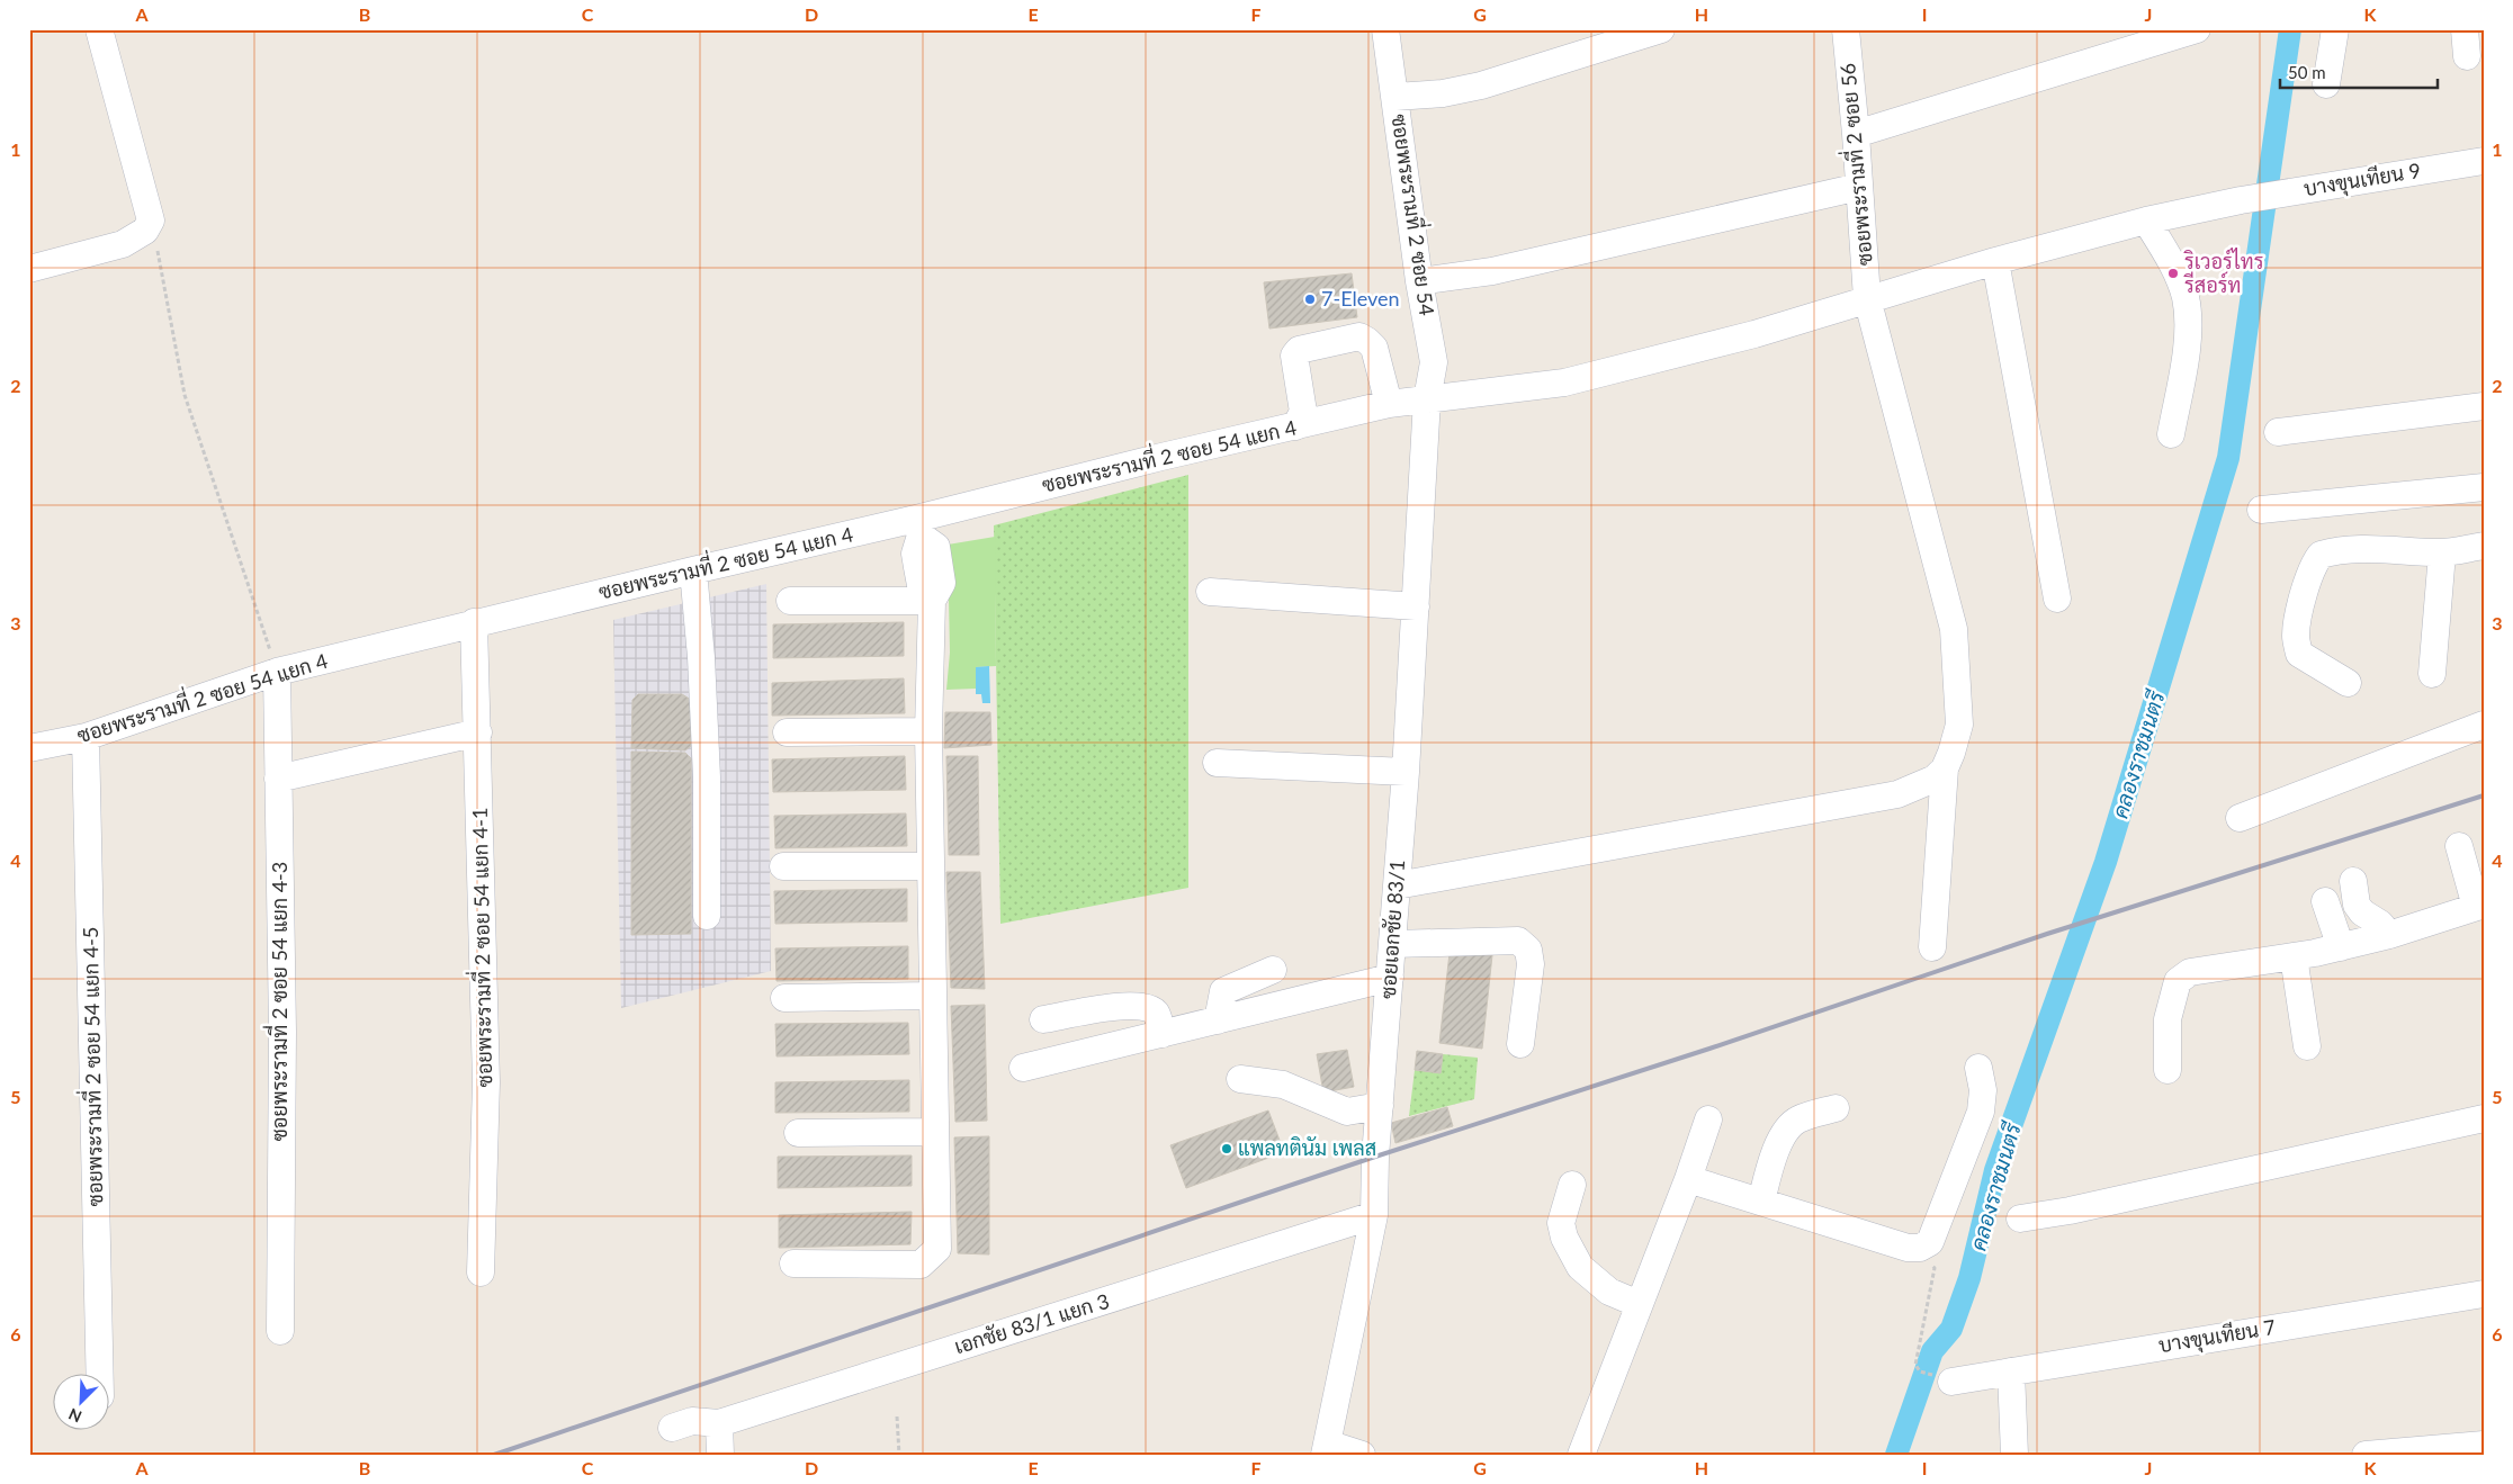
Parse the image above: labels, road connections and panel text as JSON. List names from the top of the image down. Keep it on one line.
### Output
{"streets":{"street":["ซอยพระรามที่ 2 ซอย 56","บางขุนเทียน 9","ซอยพระรามที่ 2 ซอย 54","ซอยพระรามที่ 2 ซอย 54 แยก 4","ซอยเอกชัย 83/1","ซอยพระรามที่ 2 ซอย 54 แยก 4-1","ซอยพระรามที่ 2 ซอย 54 แยก 4-3","ซอยพระรามที่ 2 ซอย 54 แยก 4-5","เอกชัย 83/1 แยก 3","บางขุนเทียน 7"]},"crossings":[["ซอยพระรามที่ 2 ซอย 56","บางขุนเทียน 9"],["ซอยพระรามที่ 2 ซอย 56","ซอยพระรามที่ 2 ซอย 54 แยก 4"],["บางขุนเทียน 9","ซอยพระรามที่ 2 ซอย 54 แยก 4"],["ซอยพระรามที่ 2 ซอย 54","ซอยพระรามที่ 2 ซอย 54 แยก 4"],["ซอยพระรามที่ 2 ซอย 54","ซอยเอกชัย 83/1"],["ซอยพระรามที่ 2 ซอย 54 แยก 4","ซอยเอกชัย 83/1"],["ซอยพระรามที่ 2 ซอย 54 แยก 4","ซอยพระรามที่ 2 ซอย 54 แยก 4-1"],["ซอยพระรามที่ 2 ซอย 54 แยก 4","ซอยพระรามที่ 2 ซอย 54 แยก 4-3"],["ซอยพระรามที่ 2 ซอย 54 แยก 4","ซอยพระรามที่ 2 ซอย 54 แยก 4-5"],["ซอยเอกชัย 83/1","เอกชัย 83/1 แยก 3"]],"water":["คลองราชมนตรี"],"places":["ริเวอร์ไทร รีสอร์ท","7-Eleven","แพลทตินัม เพลส"],"scale_bar":"50 m","north":"bottom left","grid":{"columns":["A","B","C","D","E","F","G","H","I","J","K"],"rows":["1","2","3","4","5","6"]}}
